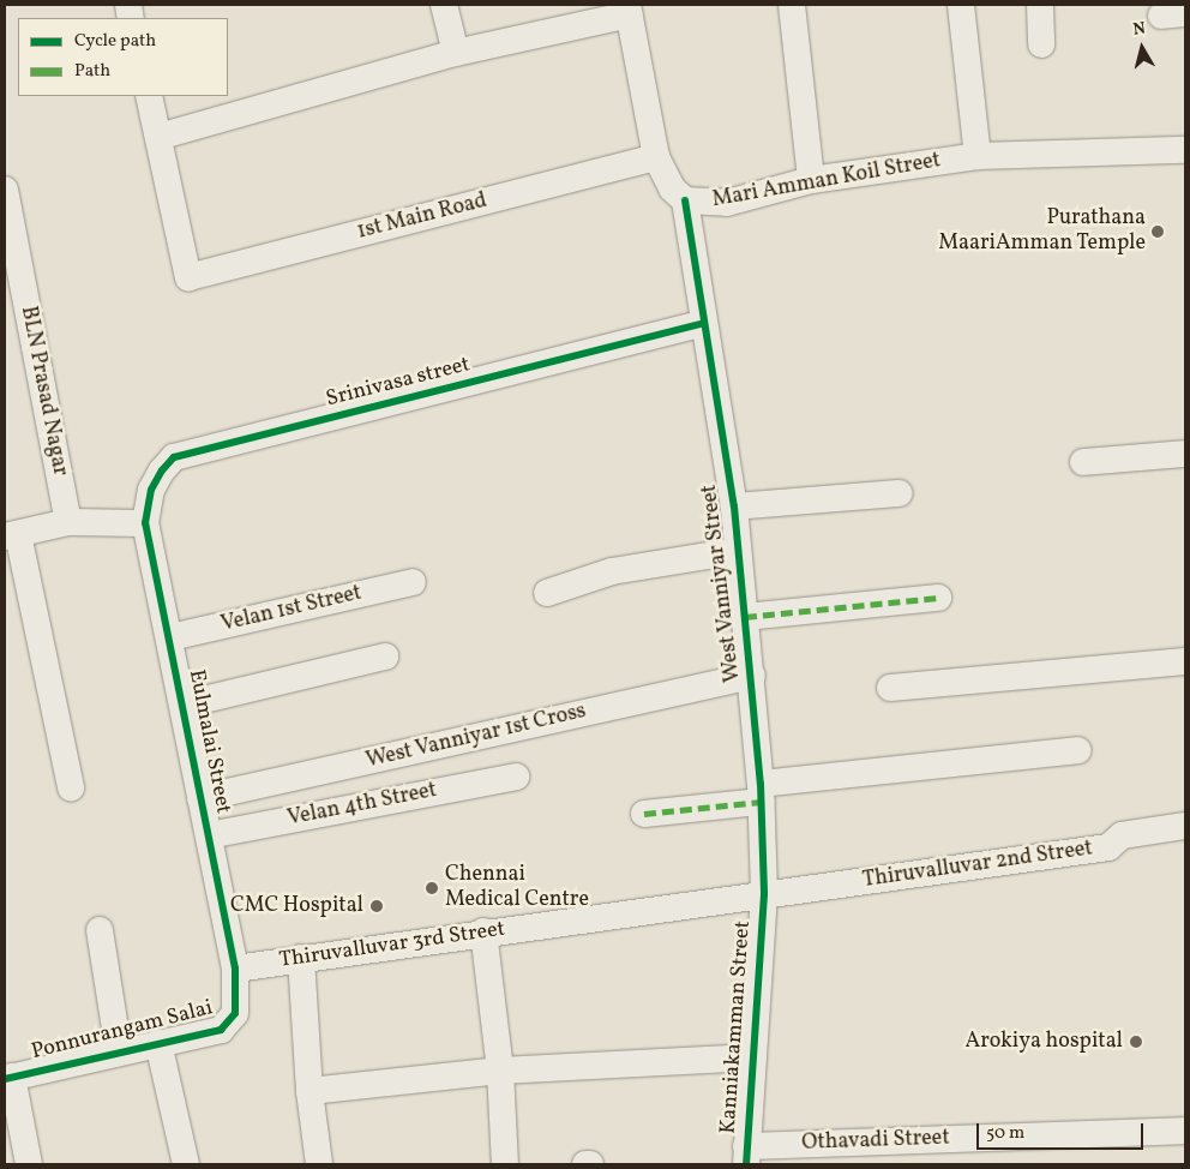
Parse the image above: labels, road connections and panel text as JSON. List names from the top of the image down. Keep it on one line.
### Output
{"streets":{"street":["Mari Amman Koil Street","1st Main Road","Srinivasa street","BLN Prasad Nagar","West Vanniyar Street","Velan 1st Street","West Vanniyar 1st Cross","Eulmalai Street","Velan 4th Street","Thiruvalluvar 2nd Street","Thiruvalluvar 3rd Street","Kanniakamman Street","Ponnurangam Salai","Othavadi Street"]},"crossings":[["Mari Amman Koil Street","West Vanniyar Street"],["Srinivasa street","West Vanniyar Street"],["Srinivasa street","Eulmalai Street"],["West Vanniyar Street","West Vanniyar 1st Cross"],["West Vanniyar Street","Thiruvalluvar 2nd Street"],["West Vanniyar Street","Thiruvalluvar 3rd Street"],["West Vanniyar Street","Kanniakamman Street"],["Velan 1st Street","Eulmalai Street"],["West Vanniyar 1st Cross","Eulmalai Street"],["Eulmalai Street","Velan 4th Street"],["Eulmalai Street","Thiruvalluvar 3rd Street"],["Eulmalai Street","Ponnurangam Salai"],["Thiruvalluvar 2nd Street","Thiruvalluvar 3rd Street"],["Thiruvalluvar 2nd Street","Kanniakamman Street"],["Thiruvalluvar 3rd Street","Kanniakamman Street"],["Thiruvalluvar 3rd Street","Ponnurangam Salai"],["Kanniakamman Street","Othavadi Street"]],"places":["Purathana MaariAmman Temple","Chennai Medical Centre","CMC Hospital","Arokiya hospital"],"legend":["Cycle path","Path"],"scale_bar":"50 m","north":"top"}
